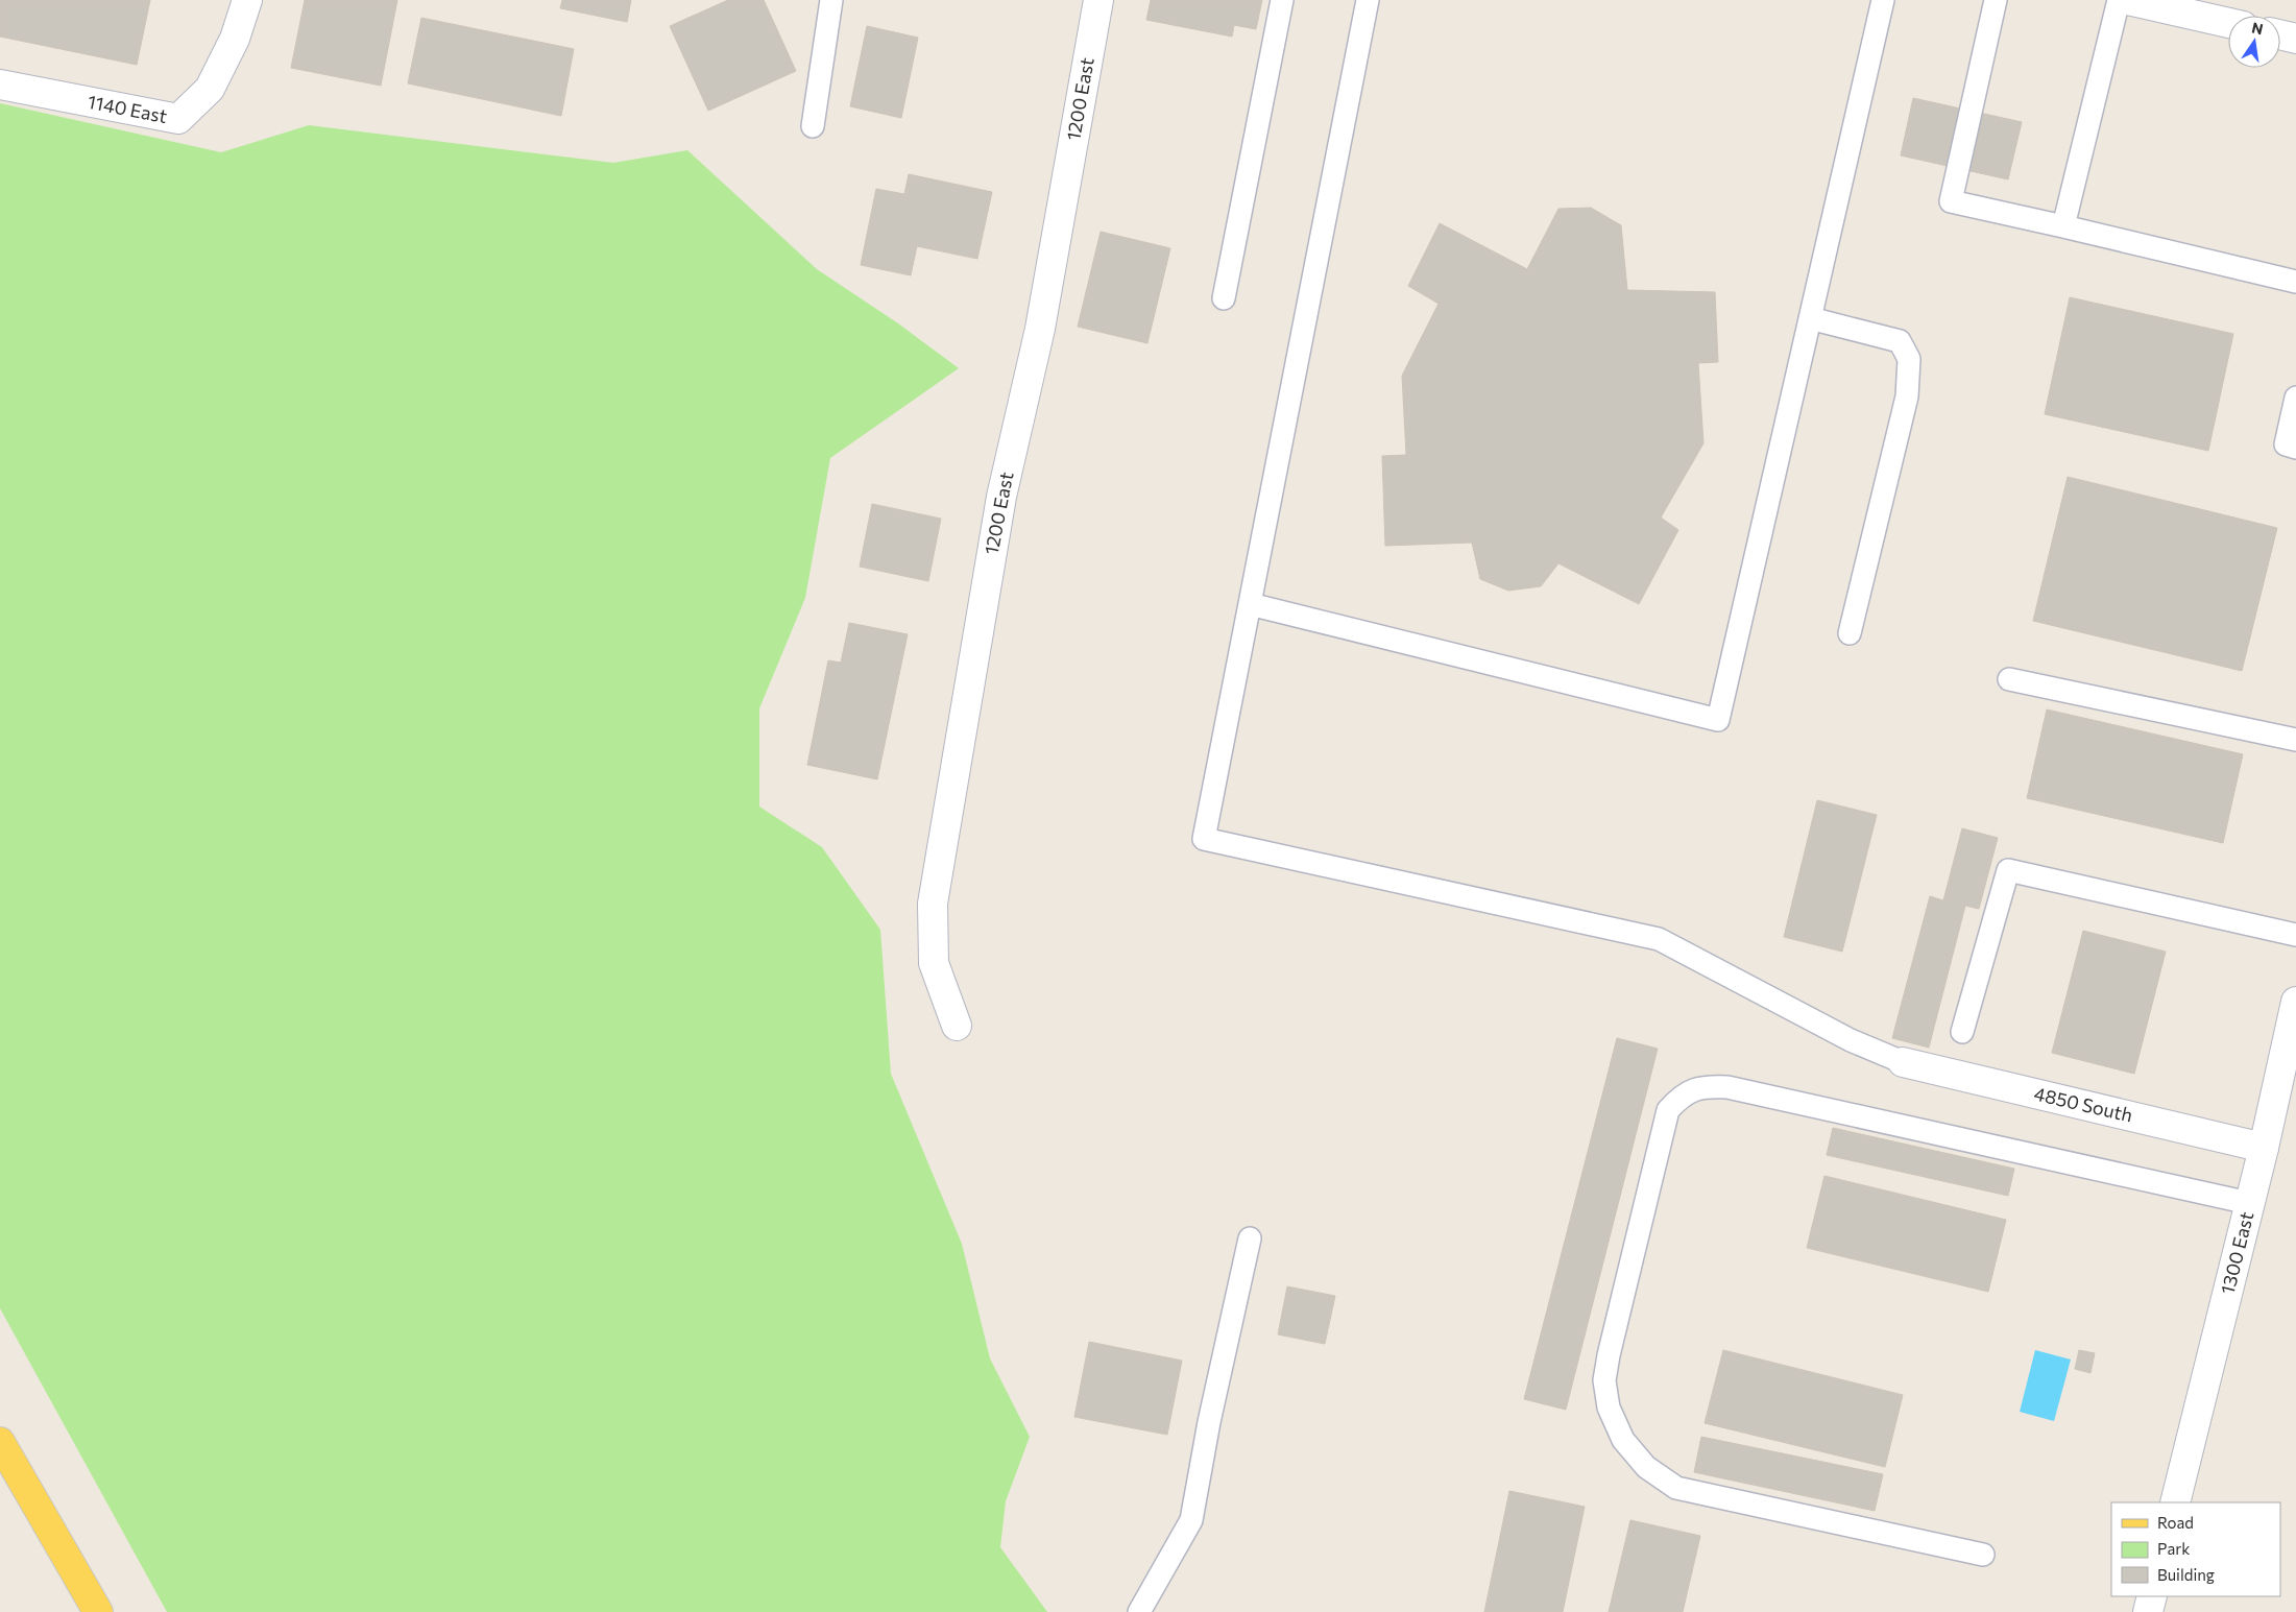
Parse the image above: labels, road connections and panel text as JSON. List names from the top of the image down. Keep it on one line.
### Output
{"streets":{"street":["1200 East","1140 East","4850 South","1300 East"]},"crossings":[["4850 South","1300 East"]],"legend":["Road","Park","Building"],"north":"top"}
